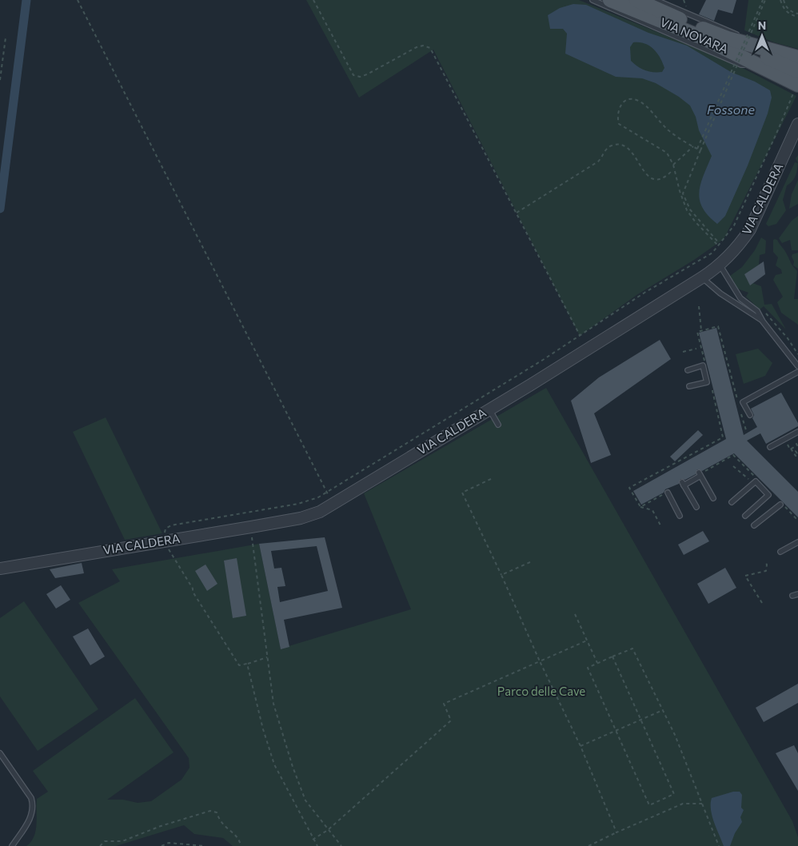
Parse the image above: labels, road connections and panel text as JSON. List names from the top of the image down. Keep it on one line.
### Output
{"streets":{"main road":["VIA NOVARA"],"street":["VIA CALDERA"]},"water":["Fossone"],"parks":["Parco delle Cave"],"north":"top"}
